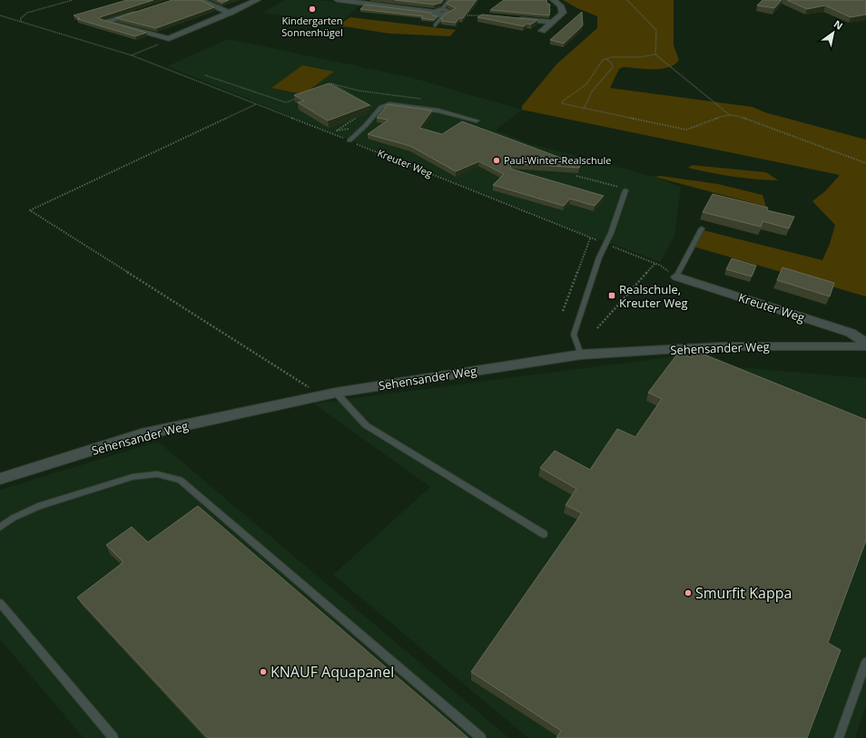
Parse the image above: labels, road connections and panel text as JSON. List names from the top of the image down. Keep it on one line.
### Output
{"streets":{"street":["Kreuter Weg","Sehensander Weg"]},"places":{"other":["Kindergarten Sonnenhügel","Paul-Winter-Realschule","Smurfit Kappa","KNAUF Aquapanel"],"transit":["Realschule, Kreuter Weg"]},"north":"top right"}
